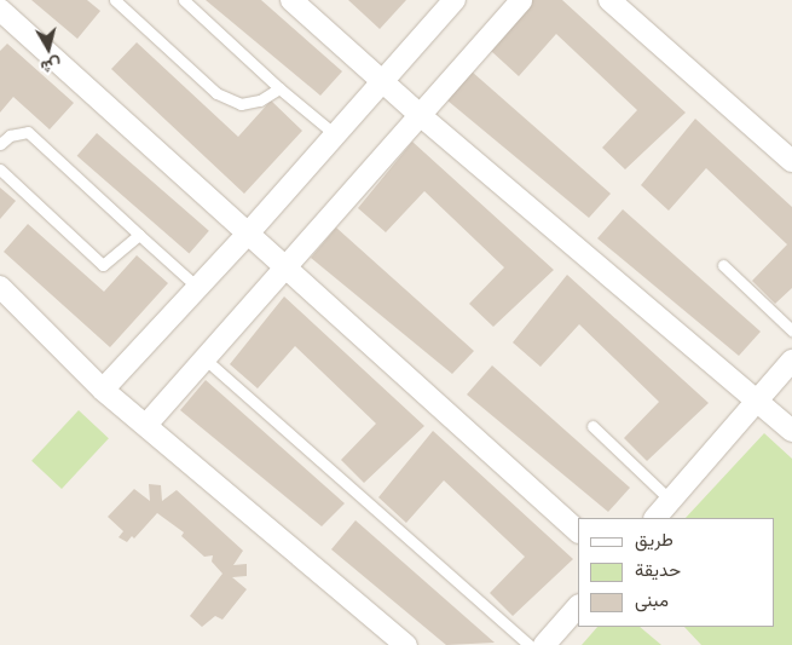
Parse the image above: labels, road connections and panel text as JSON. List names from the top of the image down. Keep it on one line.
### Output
{"legend":["طريق","حديقة","مبنى"],"north":"bottom"}
